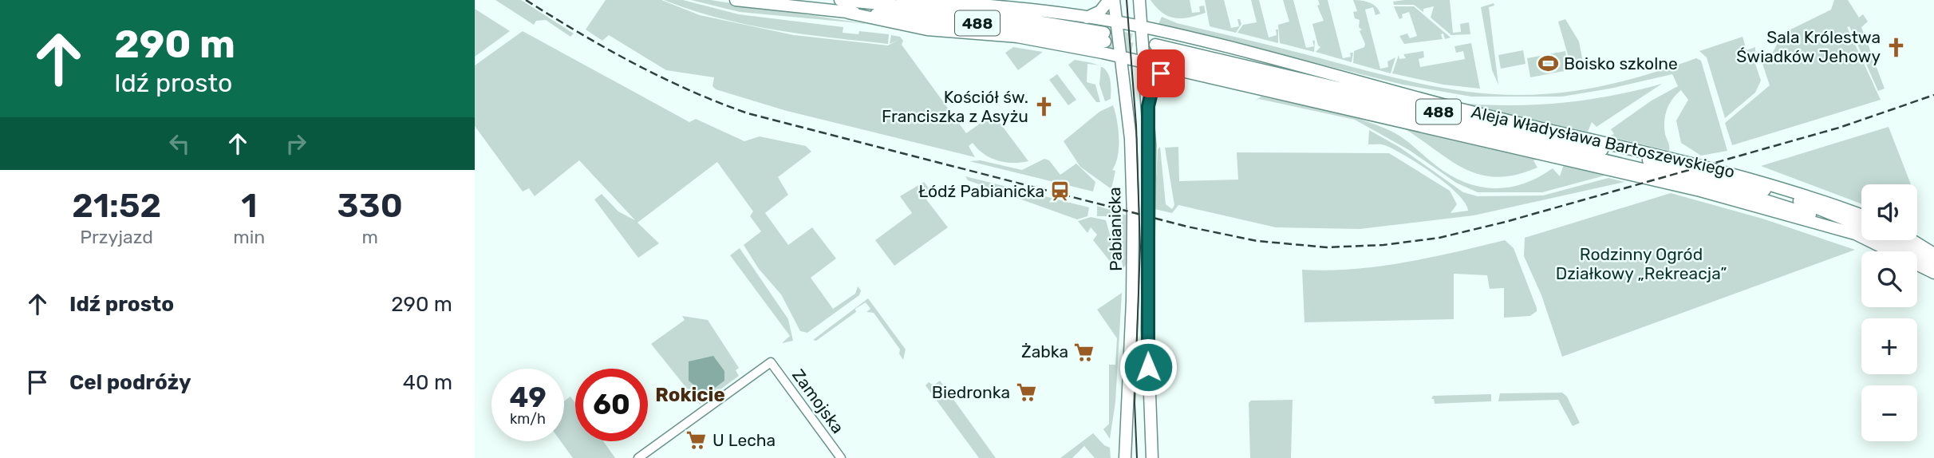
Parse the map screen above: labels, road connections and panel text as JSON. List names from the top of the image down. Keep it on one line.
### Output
{"streets":{"main road":["488","Aleja Władysława Bartoszewskiego","Pabianicka"],"street":["Zamojska"]},"districts":["Rokicie"],"parks":["Rodzinny Ogród Działkowy „Rekreacja”"],"places":{"church":["Sala Królestwa Świadków Jehowy","Kościół św. Franciszka z Asyżu"],"sports":["Boisko szkolne"],"station":["Łódź Pabianicka"],"supermarket":["Żabka","Biedronka","U Lecha"]},"page":{"turn":["290 m","Idź prosto"],"eta":["21:52","Przyjazd","1","min","330","m"],"map_buttons":["+","−"],"list":[{"name":"Idź prosto","value":"290 m"},{"name":"Cel podróży","value":"40 m"}],"speed":"49 km/h","limit":"60"}}
